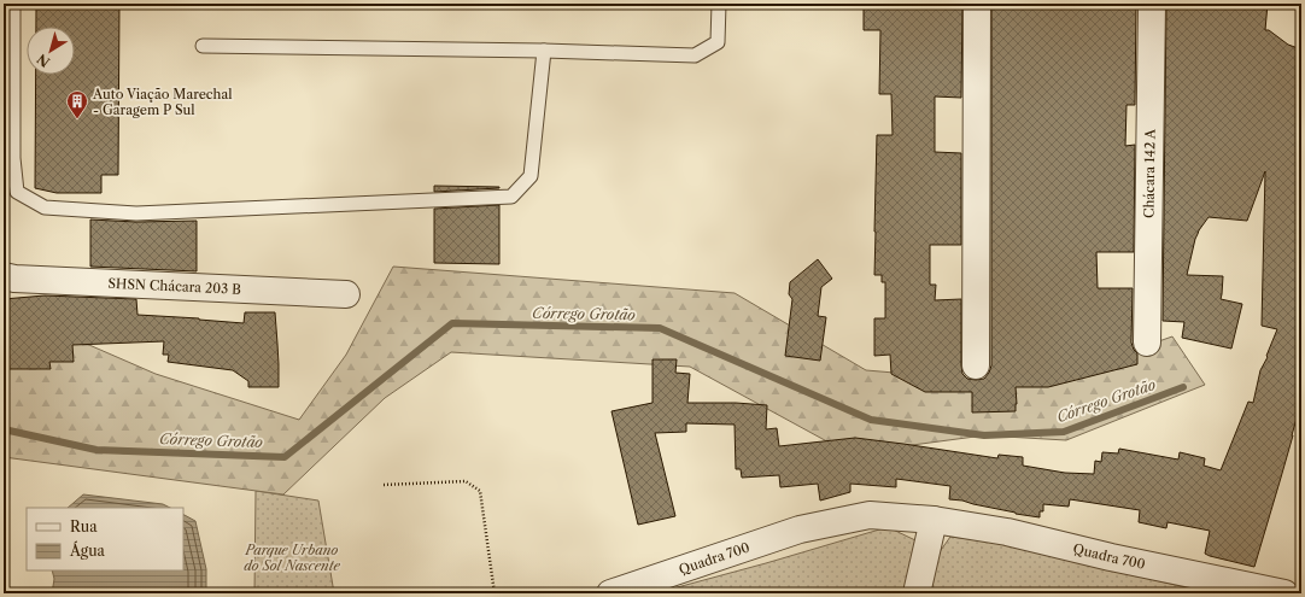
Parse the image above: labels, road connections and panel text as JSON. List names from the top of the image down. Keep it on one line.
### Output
{"streets":{"street":["Chácara 142 A","SHSN Chácara 203 B","Quadra 700"]},"water":["Córrego Grotão"],"parks":["Parque Urbano do Sol Nascente"],"places":{"building":["Auto Viação Marechal - Garagem P Sul"]},"legend":["Rua","Água"],"north":"bottom left"}
